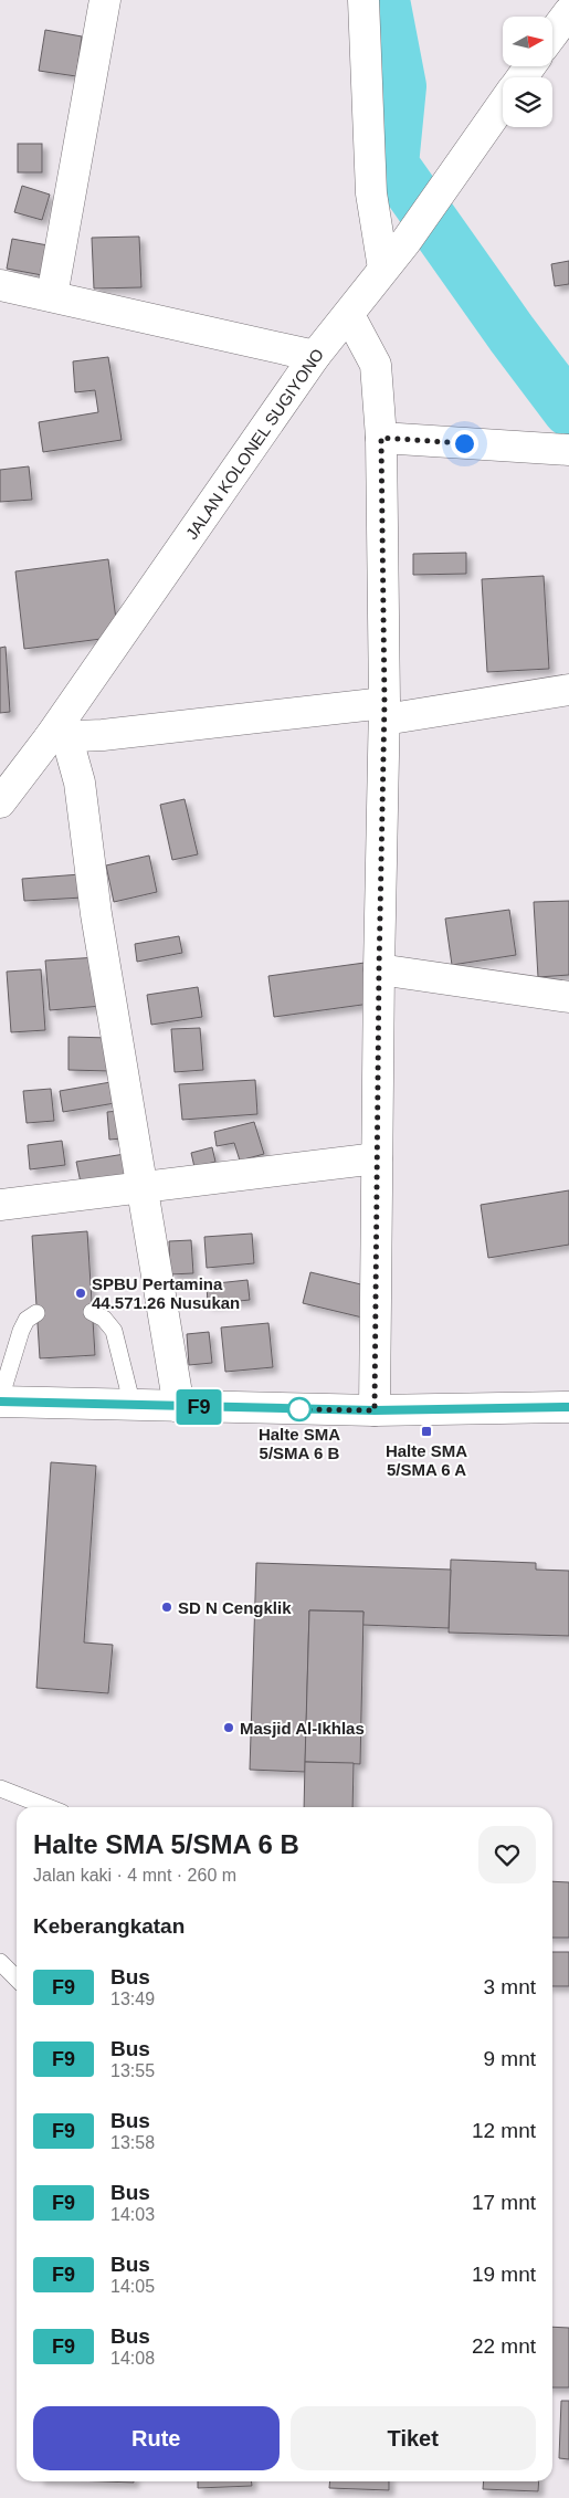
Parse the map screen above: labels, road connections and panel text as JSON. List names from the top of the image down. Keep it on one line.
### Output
{"streets":{"street":["JALAN KOLONEL SUGIYONO"]},"places":{"other":["SPBU Pertamina 44.571.26 Nusukan","Halte SMA 5/SMA 6 B","SD N Cengklik","Masjid Al-Ikhlas"],"transit":["Halte SMA 5/SMA 6 A"]},"lines":["bus line F9"],"north":"right","page":{"on_map":"F9","heading":[["Halte SMA 5/SMA 6 B","Jalan kaki · 4 mnt · 260 m"],"Keberangkatan"],"list":[{"mark":"F9","name":"Bus","note":"13:49","value":"3 mnt"},{"mark":"F9","name":"Bus","note":"13:55","value":"9 mnt"},{"mark":"F9","name":"Bus","note":"13:58","value":"12 mnt"},{"mark":"F9","name":"Bus","note":"14:03","value":"17 mnt"},{"mark":"F9","name":"Bus","note":"14:05","value":"19 mnt"},{"mark":"F9","name":"Bus","note":"14:08","value":"22 mnt"}],"buttons":["Rute","Tiket"]}}
